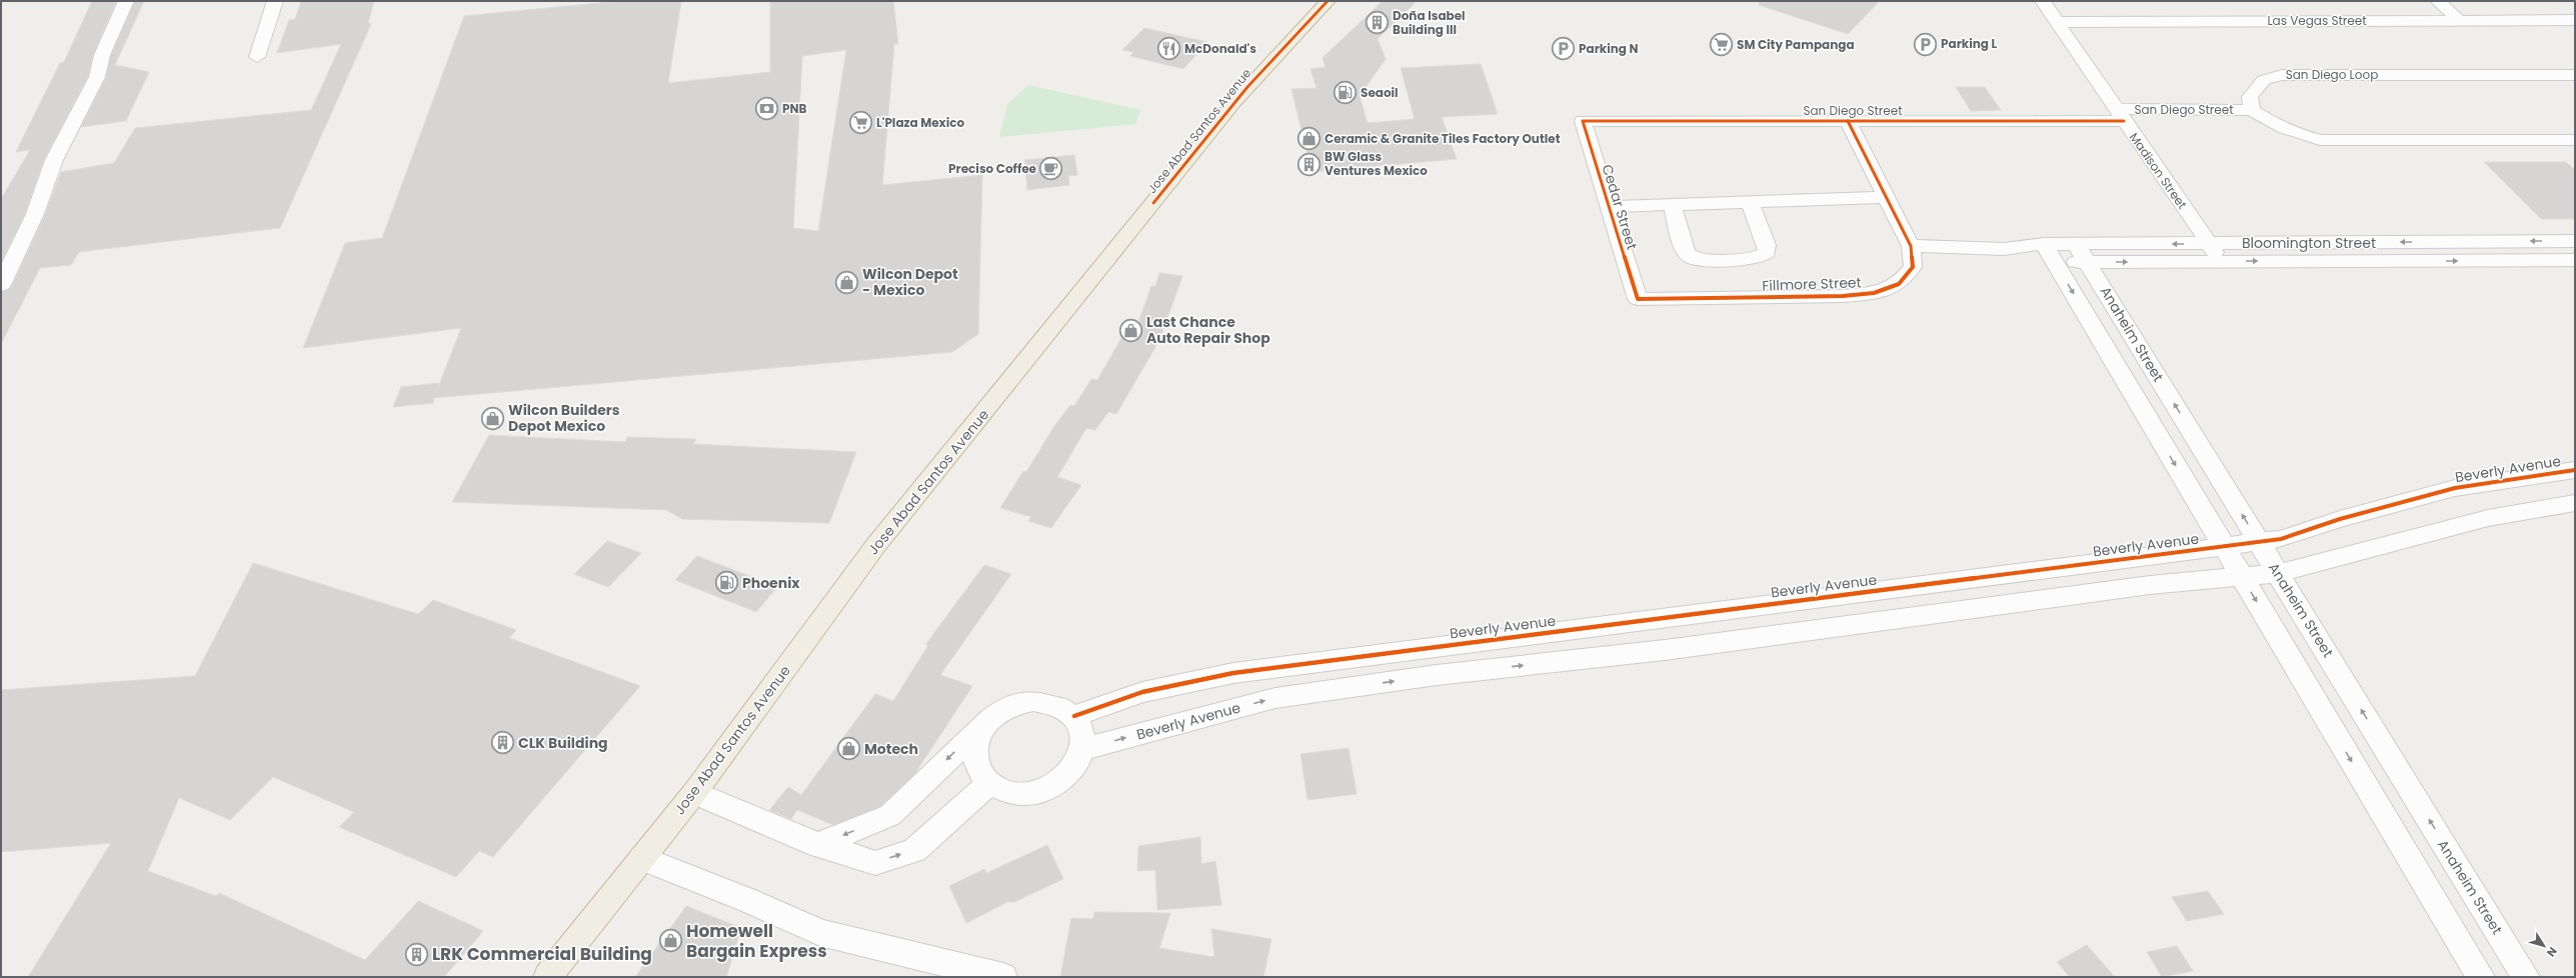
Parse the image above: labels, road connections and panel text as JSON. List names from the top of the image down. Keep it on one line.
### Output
{"streets":{"highway":["Jose Abad Santos Avenue"],"street":["Las Vegas Street","San Diego Loop","San Diego Street","Madison Street","Cedar Street","Bloomington Street","Fillmore Street","Anaheim Street","Beverly Avenue"]},"crossings":[["Las Vegas Street","Madison Street"],["San Diego Loop","San Diego Street"],["San Diego Street","Madison Street"],["San Diego Street","Cedar Street"],["San Diego Street","Fillmore Street"],["Madison Street","Bloomington Street"],["Cedar Street","Fillmore Street"],["Bloomington Street","Fillmore Street"],["Bloomington Street","Anaheim Street"],["Anaheim Street","Beverly Avenue"]],"places":{"building":["Doña Isabel Building III","BW Glass Ventures Mexico","CLK Building","LRK Commercial Building"],"parking":["Parking L","Parking N"],"supermarket":["SM City Pampanga","L'Plaza Mexico"],"restaurant":["McDonald's"],"fuel station":["Seaoil","Phoenix"],"bank":["PNB"],"shop":["Ceramic & Granite Tiles Factory Outlet","Wilcon Depot - Mexico","Last Chance Auto Repair Shop","Wilcon Builders Depot Mexico","Motech","Homewell Bargain Express"],"cafe":["Preciso Coffee"]},"north":"bottom right"}
